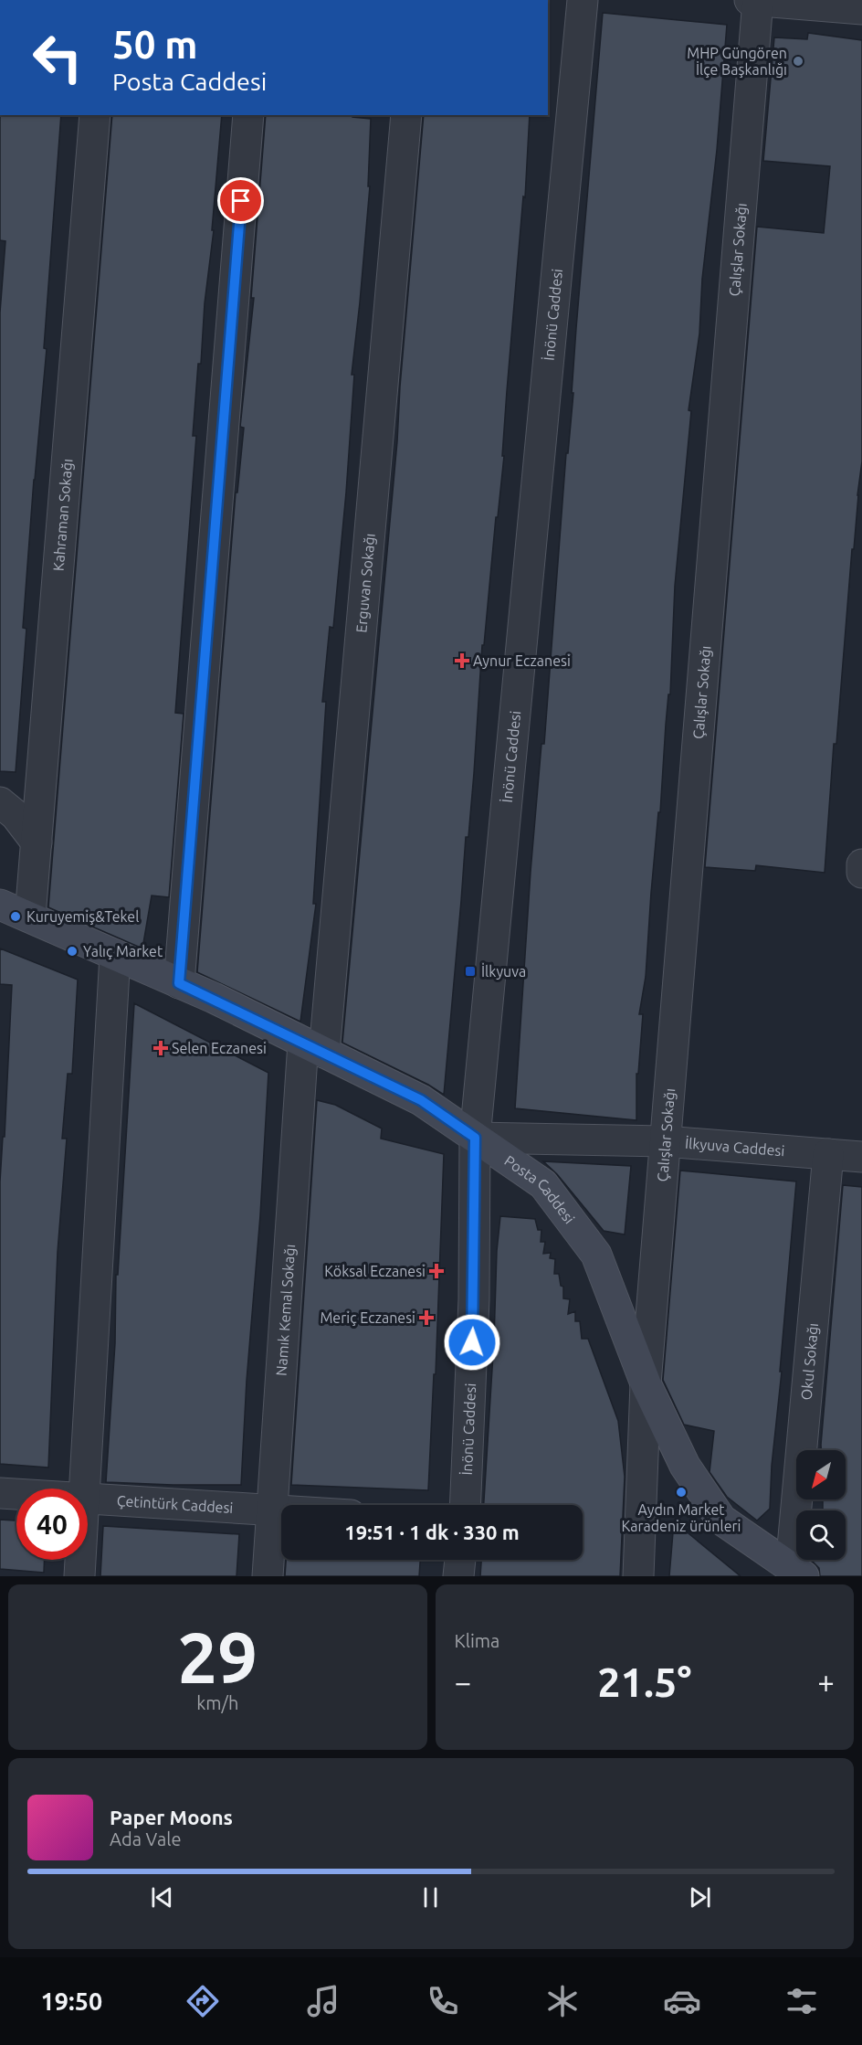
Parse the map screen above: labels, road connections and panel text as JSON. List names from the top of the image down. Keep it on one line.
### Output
{"streets":{"main road":["Posta Caddesi"],"street":["Çalışlar Sokağı","İnönü Caddesi","Kahraman Sokağı","Erguvan Sokağı","İlkyuva Caddesi","Namık Kemal Sokağı","Okul Sokağı","Çetintürk Caddesi"]},"crossings":[["Çalışlar Sokağı","İlkyuva Caddesi"],["Çalışlar Sokağı","Posta Caddesi"],["İnönü Caddesi","İlkyuva Caddesi"],["İnönü Caddesi","Posta Caddesi"],["Kahraman Sokağı","Posta Caddesi"],["Erguvan Sokağı","Posta Caddesi"],["Erguvan Sokağı","Namık Kemal Sokağı"],["İlkyuva Caddesi","Posta Caddesi"],["İlkyuva Caddesi","Okul Sokağı"],["Posta Caddesi","Namık Kemal Sokağı"],["Posta Caddesi","Okul Sokağı"],["Namık Kemal Sokağı","Çetintürk Caddesi"]],"places":{"other":["MHP Güngören İlçe Başkanlığı","Kuruyemiş&Tekel","Yalıç Market","Aydın Market Karadeniz ürünleri"],"health":["Aynur Eczanesi","Selen Eczanesi","Köksal Eczanesi","Meriç Eczanesi"],"transit":["İlkyuva"]},"north":"bottom left","page":{"turn":["50 m","Posta Caddesi"],"limit":"40","trip":"19:51 · 1 dk · 330 m","tile":[["29","km/h"],"Klima"],"heat":["−","21.5°","+"],"song":["Paper Moons","Ada Vale"],"tabs":"19:50"}}
